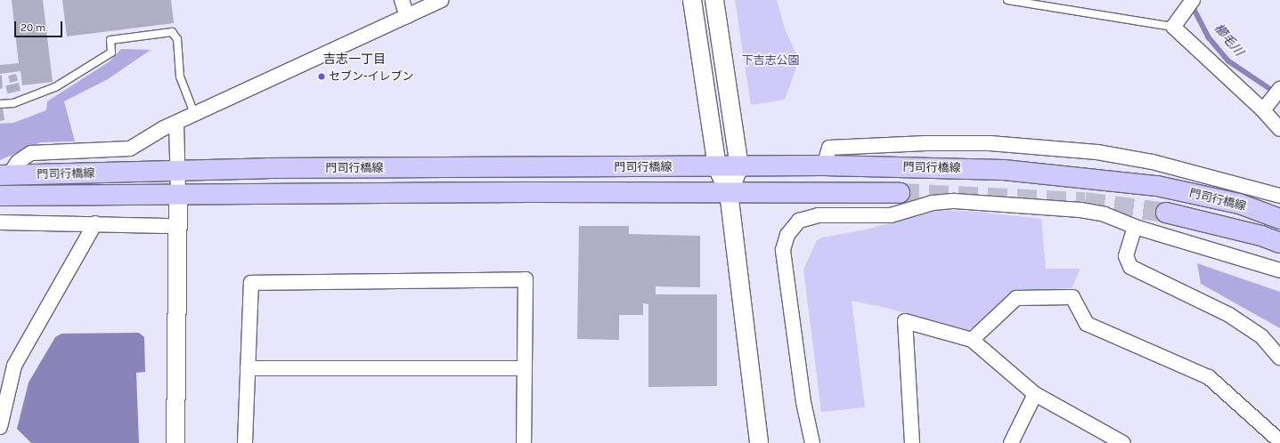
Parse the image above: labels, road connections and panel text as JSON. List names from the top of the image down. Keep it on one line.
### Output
{"streets":{"main road":["門司行橋線"]},"districts":["吉志一丁目"],"water":["櫛毛川"],"parks":["下吉志公園"],"places":["セブン-イレブン"],"scale_bar":"20 m"}
